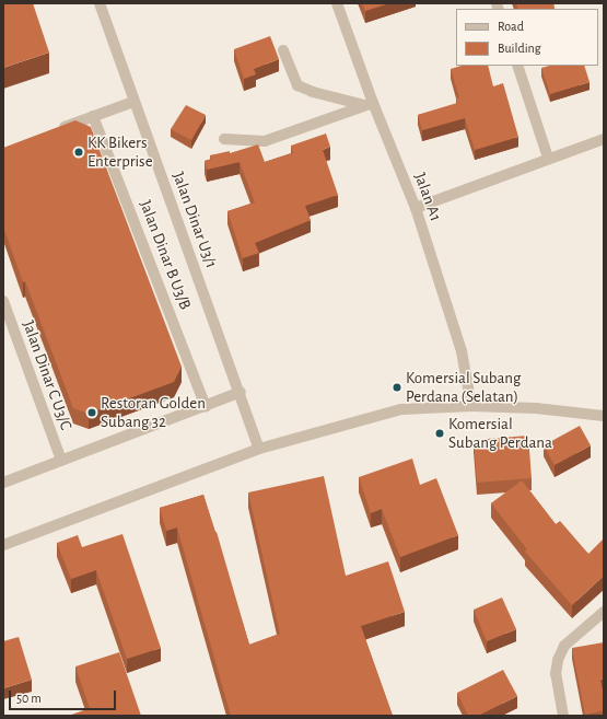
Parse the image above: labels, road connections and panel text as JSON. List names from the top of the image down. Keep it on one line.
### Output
{"streets":{"street":["Jalan A1","Jalan Dinar U3/1","Jalan Dinar B U3/B","Jalan Dinar C U3/C"]},"places":["KK Bikers Enterprise","Komersial Subang Perdana (Selatan)","Restoran Golden Subang 32","Komersial Subang Perdana"],"legend":["Road","Building"],"scale_bar":"50 m"}
